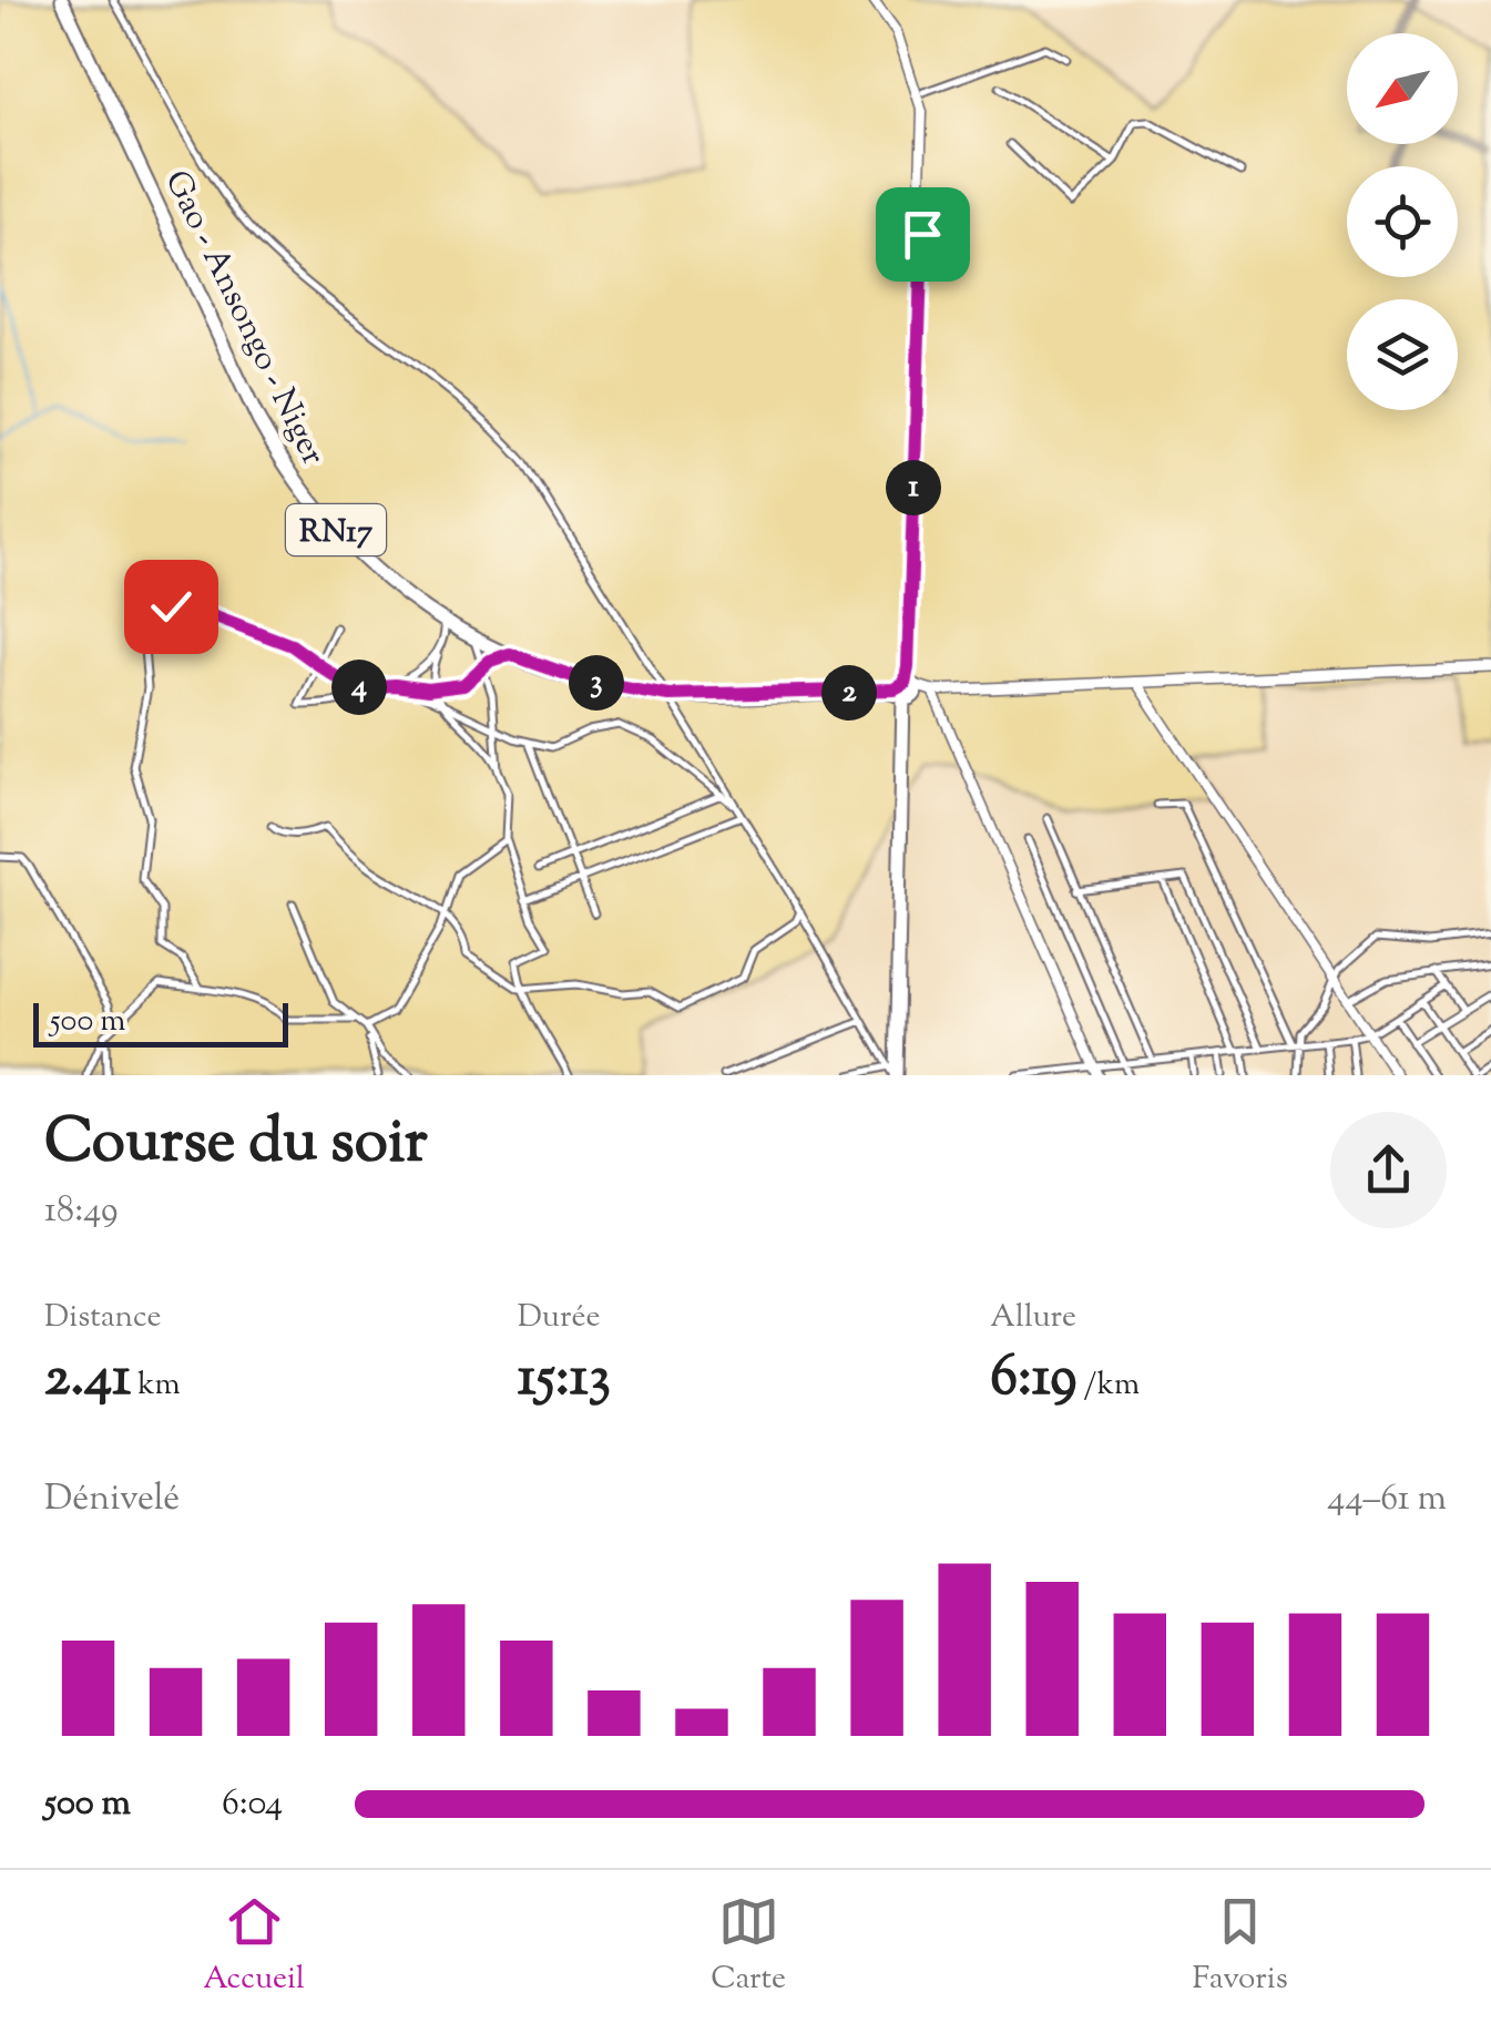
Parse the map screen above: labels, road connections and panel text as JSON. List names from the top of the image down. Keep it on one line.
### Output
{"streets":{"main road":["Gao - Ansongo - Niger","RN17"]},"scale_bar":"500 m","north":"bottom left","page":{"pins":["1","3","4","2"],"scale":"500 m","heading":["Course du soir","18:49"],"stats":[["Distance","2.41 km"],["Durée","15:13"],["Allure","6:19 /km"]],"chart":["Dénivelé","44–61 m"],"list":[{"name":"500 m","note":"6:04"}],"tabs":["Accueil","Carte","Favoris"]}}
